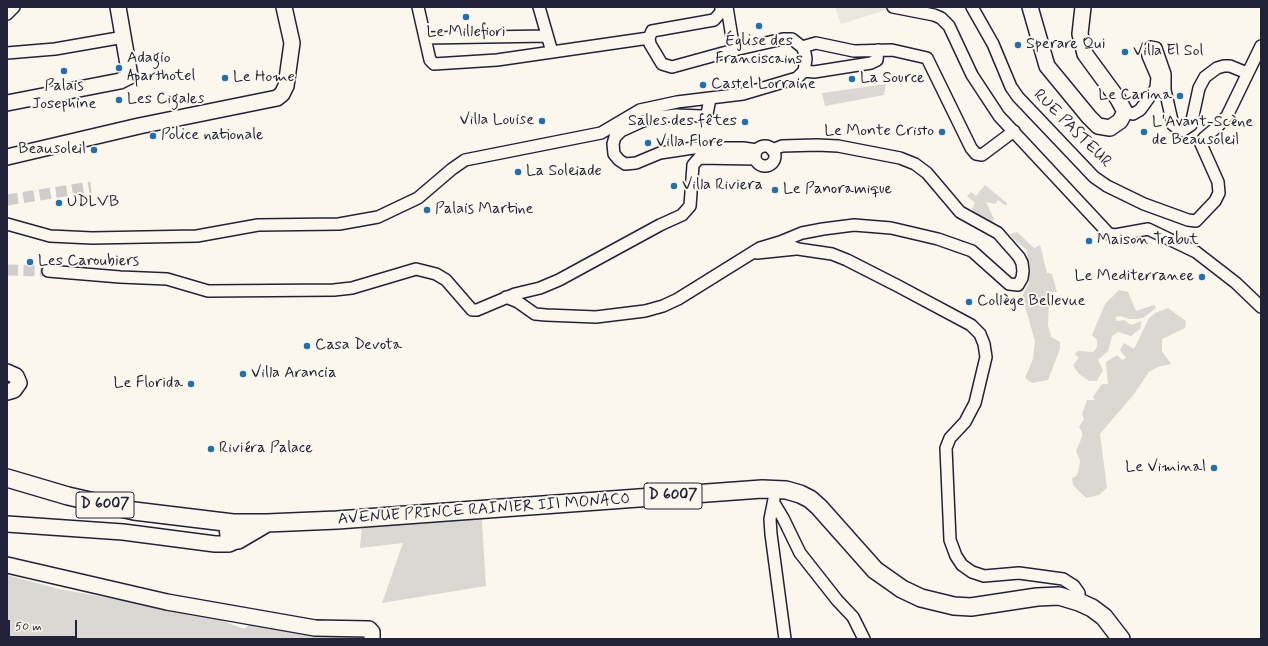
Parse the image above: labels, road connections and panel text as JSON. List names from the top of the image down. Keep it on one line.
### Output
{"streets":{"main road":["D 6007","AVENUE PRINCE RAINIER III MONACO"],"street":["RUE PASTEUR"]},"places":["Le Millefiori","Église des Franciscains","Sperare Qui","Villa El Sol","Adagio Aparthotel","Palais Josephine","Le Home","La Source","Castel Lorraine","Le Carina","Les Cigales","Villa Louise","Salles des fêtes","Le Monte Cristo","L'Avant-Scène de Beausoleil","Police nationale","Villa Flore","Beausoleil","La Soleiade","Villa Riviera","Le Panoramique","UDLVB","Palais Martine","Maison Trabut","Les Caroubiers","Le Mediterranee","Collège Bellevue","Casa Devota","Villa Arancia","Le Florida","Riviéra Palace","Le Viminal"],"scale_bar":"50 m"}
